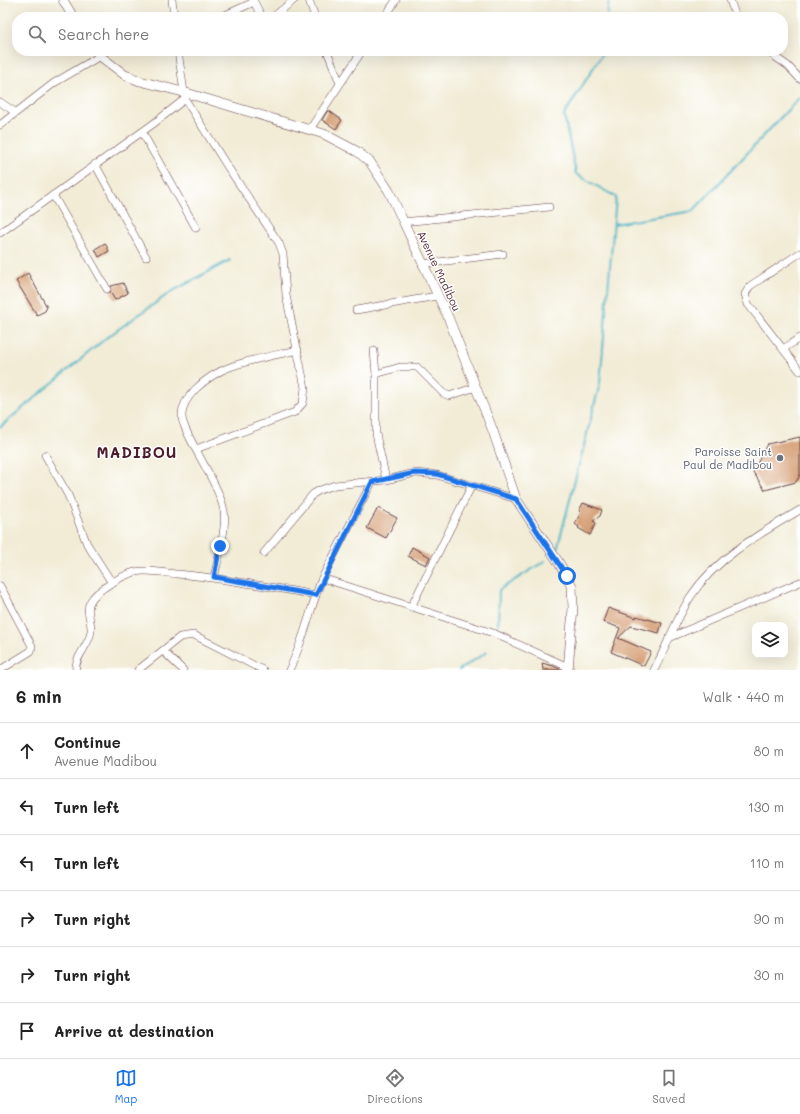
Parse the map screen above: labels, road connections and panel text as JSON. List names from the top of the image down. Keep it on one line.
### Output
{"streets":{"street":["Avenue Madibou"]},"districts":["MADIBOU"],"places":["Paroisse Saint Paul de Madibou"],"page":{"search":"Search here","heading":["6 min","Walk · 440 m"],"list":[["Continue","Avenue Madibou","80 m"],["Turn left","130 m"],["Turn left","110 m"],["Turn right","90 m"],["Turn right","30 m"],"Arrive at destination"],"nav":["Map","Directions","Saved"]}}
